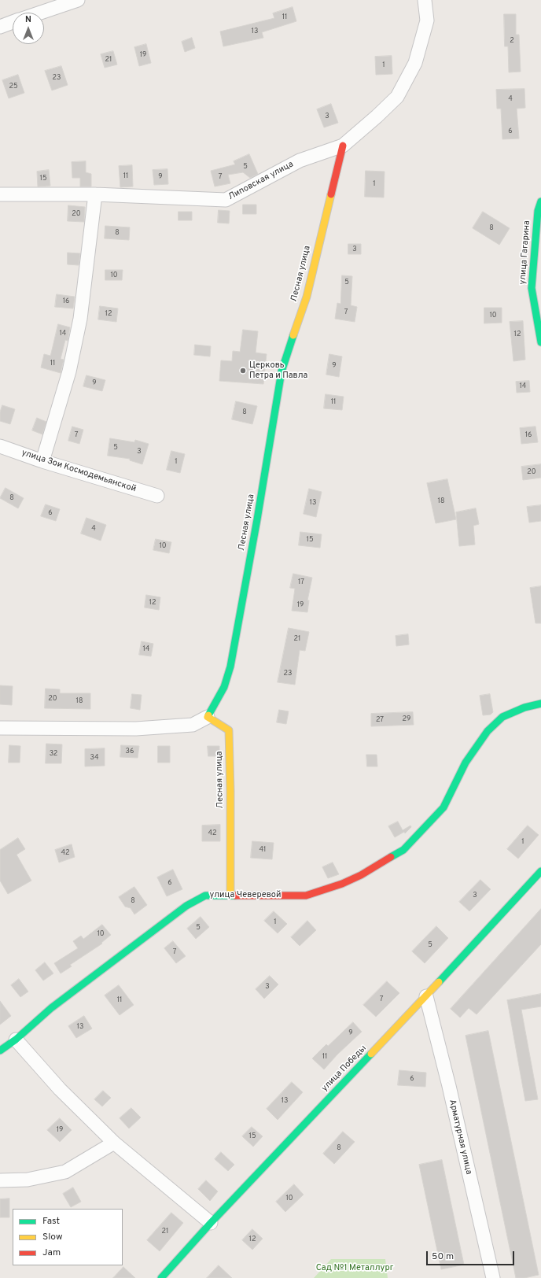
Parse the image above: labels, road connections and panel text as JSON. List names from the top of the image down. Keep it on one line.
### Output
{"streets":{"street":["Липовская улица","улица Гагарина","Лесная улица","улица Зои Космодемьянской","улица Чеверевой","улица Победы","Арматурная улица"]},"crossings":[["Липовская улица","Лесная улица"],["Лесная улица","улица Чеверевой"],["улица Победы","Арматурная улица"]],"parks":["Сад №1 Металлург"],"places":["Церковь Петра и Павла"],"house_numbers":["11","13","2","19","21","1","23","25","4","3","6","5","11","9","7","15","1","20","8","8","3","10","5","16","7","12","10","14","12","11","9","9","14","11","8","7","16","5","3","1","20","8","18","13","6","4","15","10","17","12","19","21","14","23","20","18","29","27","36","32","34","42","1","41","42","6","3","8","1","5","10","5","7","3","7","11","13","9","11","6","13","19","15","8","10","21","12"],"legend":["Fast","Slow","Jam"],"scale_bar":"50 m","north":"top"}
